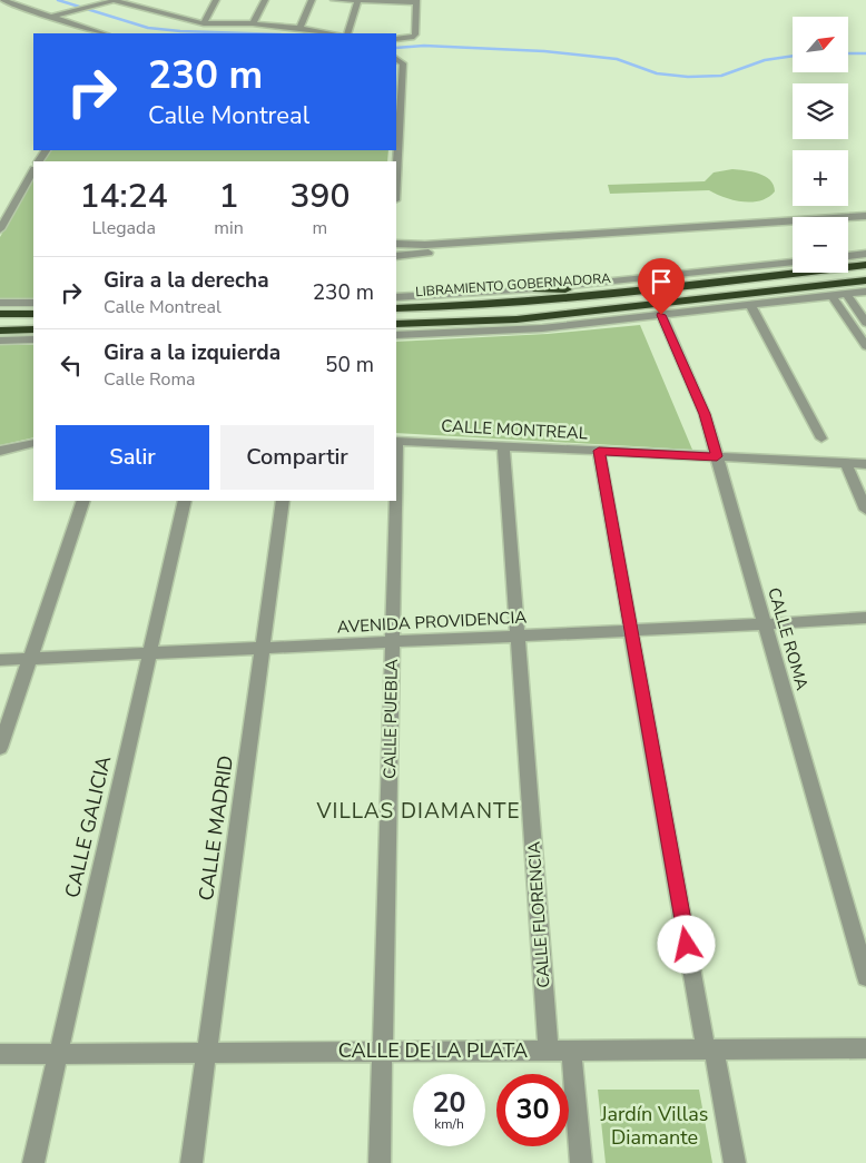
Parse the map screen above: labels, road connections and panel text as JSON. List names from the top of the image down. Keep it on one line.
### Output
{"streets":{"highway":["LIBRAMIENTO GOBERNADORA"],"street":["CALLE MONTREAL","AVENIDA PROVIDENCIA","CALLE ROMA","CALLE PUEBLA","CALLE GALICIA","CALLE MADRID","CALLE FLORENCIA","CALLE DE LA PLATA"]},"crossings":[["CALLE MONTREAL","CALLE ROMA"],["CALLE MONTREAL","CALLE FLORENCIA"],["AVENIDA PROVIDENCIA","CALLE ROMA"],["AVENIDA PROVIDENCIA","CALLE PUEBLA"],["AVENIDA PROVIDENCIA","CALLE GALICIA"],["AVENIDA PROVIDENCIA","CALLE MADRID"],["AVENIDA PROVIDENCIA","CALLE FLORENCIA"],["CALLE PUEBLA","CALLE DE LA PLATA"],["CALLE GALICIA","CALLE DE LA PLATA"],["CALLE MADRID","CALLE DE LA PLATA"],["CALLE FLORENCIA","CALLE DE LA PLATA"]],"districts":["VILLAS DIAMANTE"],"parks":["Jardín Villas Diamante"],"north":"top right","page":{"map_buttons":["+","−"],"turn":["230 m","Calle Montreal"],"eta":["14:24","Llegada","1","min","390","m"],"list":[{"name":"Gira a la derecha","note":"Calle Montreal","value":"230 m"},{"name":"Gira a la izquierda","note":"Calle Roma","value":"50 m"}],"buttons":["Salir","Compartir"],"speed":"20 km/h","limit":"30"}}
